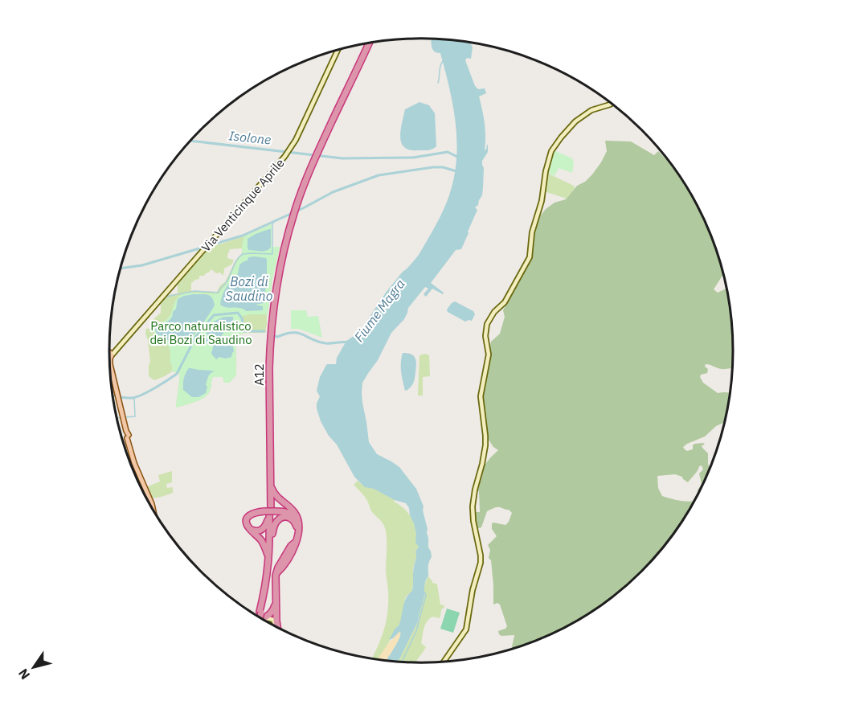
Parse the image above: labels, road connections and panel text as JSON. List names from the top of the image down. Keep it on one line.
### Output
{"streets":{"highway":["A12"],"main road":["Via Venticinque Aprile"]},"water":["Isolone","Bozi di Saudino","Fiume Magra"],"parks":["Parco naturalistico dei Bozi di Saudino"],"north":"bottom left"}
